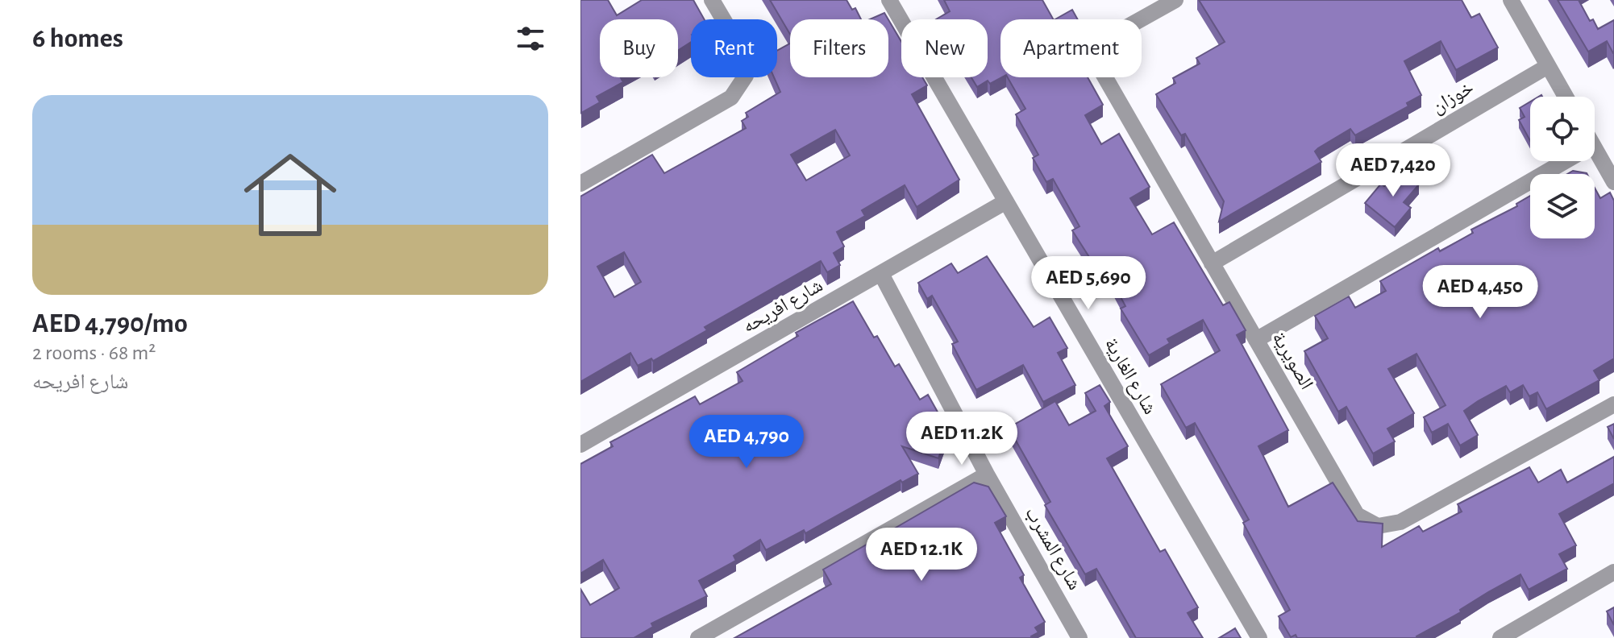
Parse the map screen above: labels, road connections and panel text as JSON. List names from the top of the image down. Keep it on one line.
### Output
{"streets":{"street":["خوزان","شارع افريحه","الصويرية","شارع الغارية","شارع المشرب"]},"crossings":[["خوزان","الصويرية"],["شارع افريحه","شارع الغارية"],["شارع افريحه","شارع المشرب"]],"page":{"heading":"6 homes","chip":["Buy","Rent","Filters","New","Apartment"],"list":[{"name":"AED 4,790/mo","note":"2 rooms · 68 m² · شارع افريحه"}],"price":["AED 7,420","AED 5,690","AED 4,450","AED 11.2K","AED 4,790","AED 12.1K"]}}
